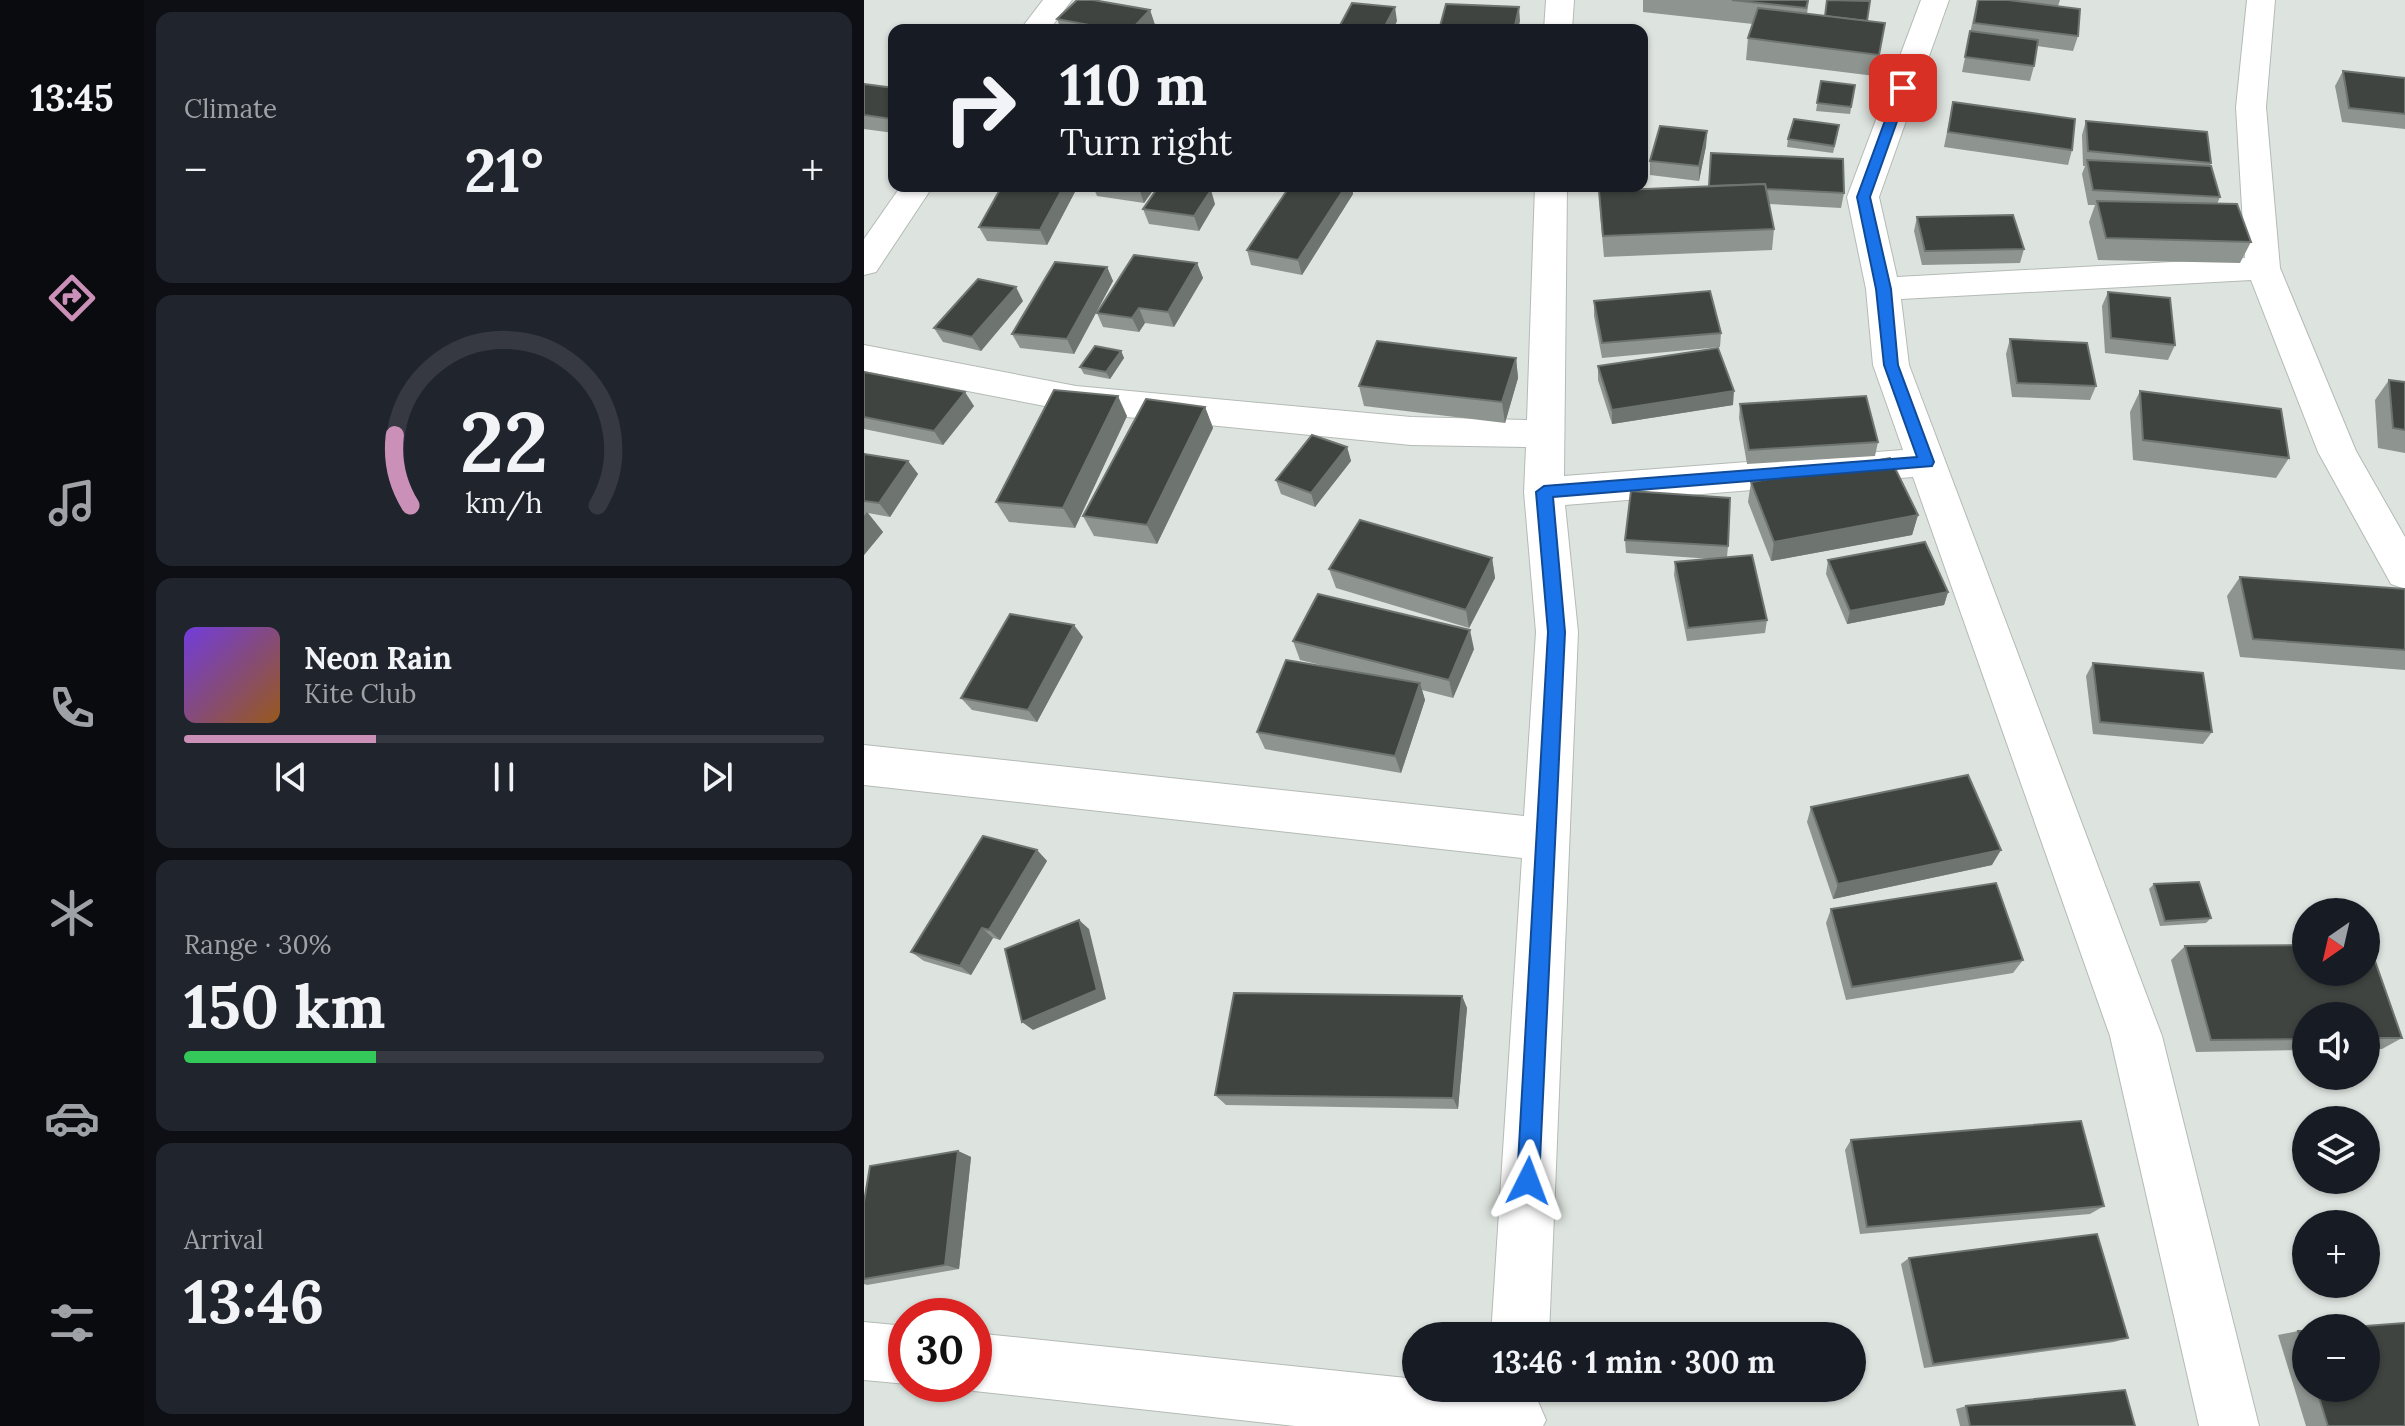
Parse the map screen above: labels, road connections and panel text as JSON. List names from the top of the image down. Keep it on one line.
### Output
{"north":"bottom left","page":{"tabs":"13:45","tile":["Climate",["Range · 30%","150 km"],["Arrival","13:46"]],"turn":["110 m","Turn right"],"heat":["−","21°","+"],"song":["Neon Rain","Kite Club"],"map_buttons":["+","−"],"limit":"30","trip":"13:46 · 1 min · 300 m","gauge":["22","km/h"]}}
